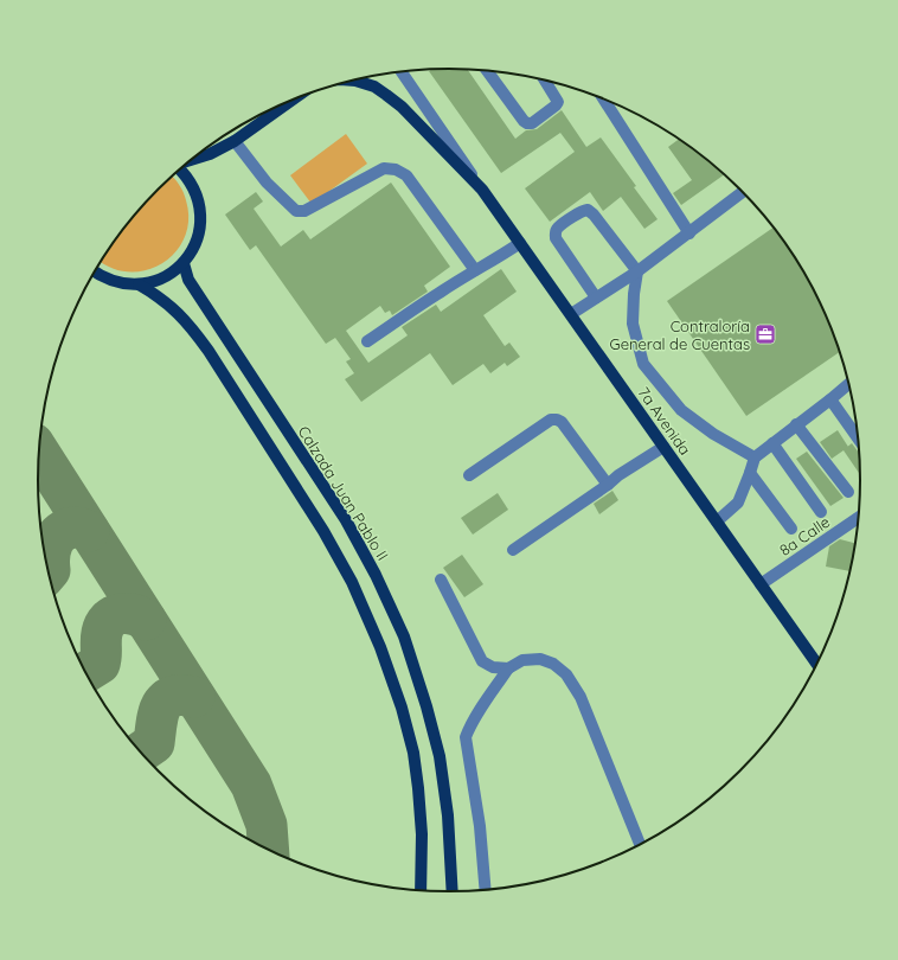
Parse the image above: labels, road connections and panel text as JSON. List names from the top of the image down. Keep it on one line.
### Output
{"streets":{"main road":["7a Avenida","Calzada Juan Pablo II"],"street":["8a Calle"]},"crossings":[["7a Avenida","8a Calle"]],"places":{"office":["Contraloría General de Cuentas"]}}
